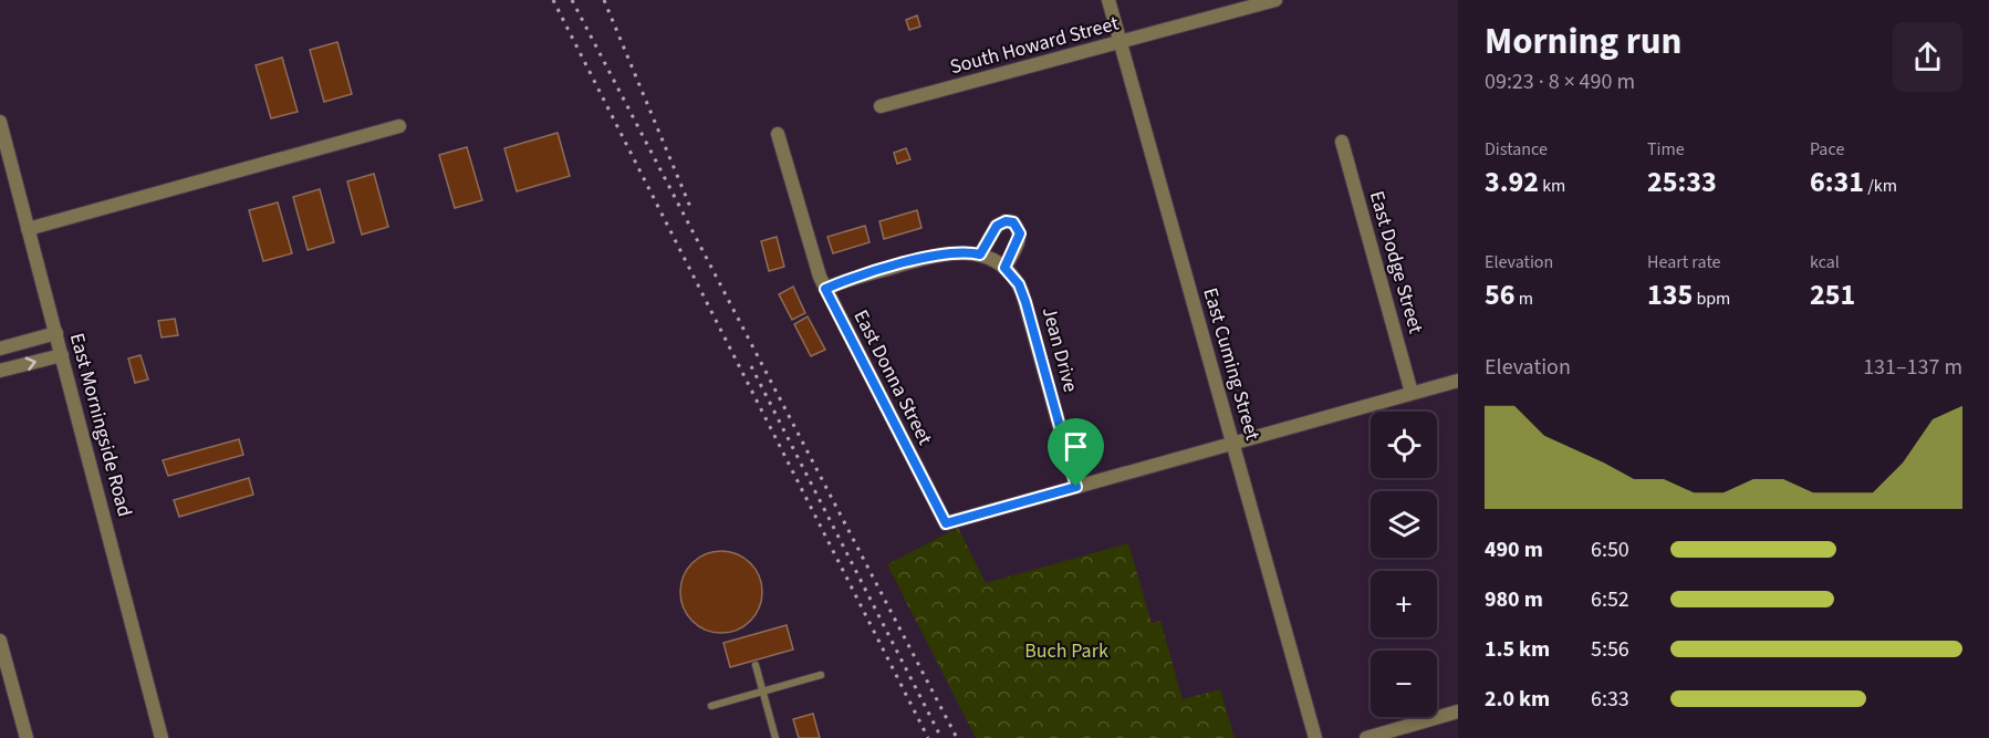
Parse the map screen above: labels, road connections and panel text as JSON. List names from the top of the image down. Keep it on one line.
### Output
{"streets":{"street":["South Howard Street","East Dodge Street","Jean Drive","East Cuming Street","East Donna Street","East Morningside Road"]},"crossings":[["South Howard Street","East Cuming Street"],["Jean Drive","East Donna Street"]],"parks":["Buch Park"],"page":{"heading":["Morning run","09:23 · 8 × 490 m"],"stats":[["Distance","3.92 km"],["Time","25:33"],["Pace","6:31 /km"],["Elevation","56 m"],["Heart rate","135 bpm"],["kcal","251"]],"chart":["Elevation","131–137 m"],"map_buttons":["+","−"],"list":[{"name":"490 m","note":"6:50"},{"name":"980 m","note":"6:52"},{"name":"1.5 km","note":"5:56"},{"name":"2.0 km","note":"6:33"}]}}
